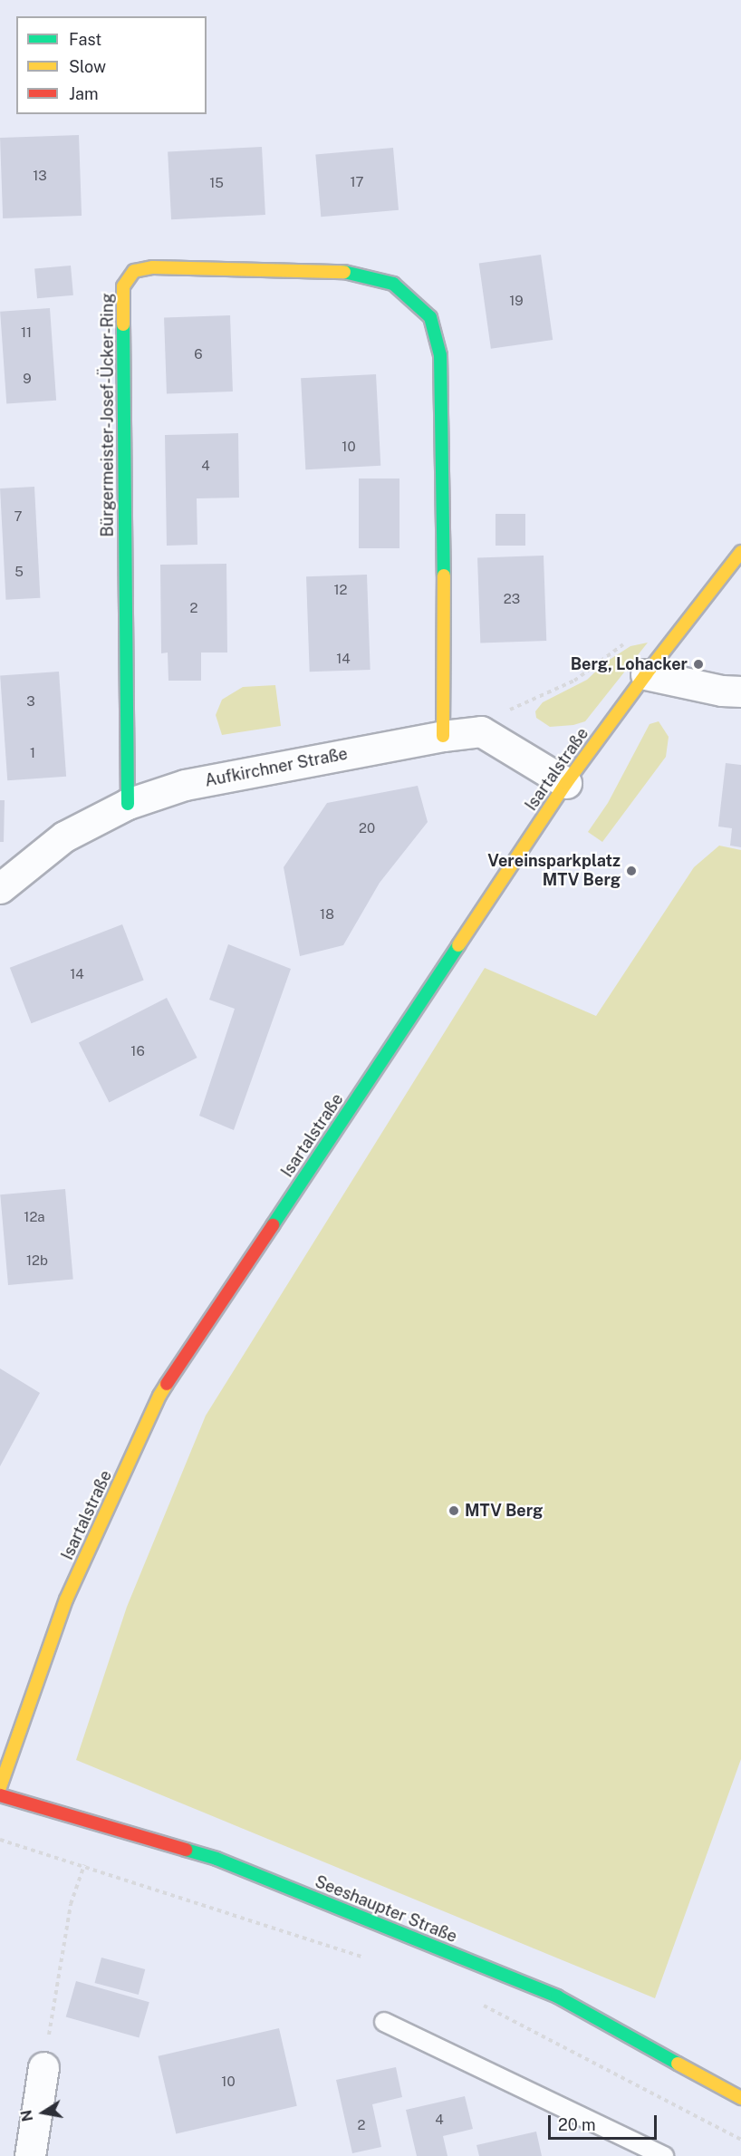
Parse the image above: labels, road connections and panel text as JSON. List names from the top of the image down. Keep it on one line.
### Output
{"streets":{"main road":["Bürgermeister-Josef-Ücker-Ring","Isartalstraße","Seeshaupter Straße"],"street":["Aufkirchner Straße"]},"crossings":[["Bürgermeister-Josef-Ücker-Ring","Aufkirchner Straße"]],"places":["Berg, Lohacker","Vereinsparkplatz MTV Berg","MTV Berg"],"house_numbers":["13","17","15","19","11","6","9","10","4","7","5","12","23","2","14","3","1","20","18","14","16","12a","12b","10","4","2"],"legend":["Fast","Slow","Jam"],"scale_bar":"20 m","north":"left"}
